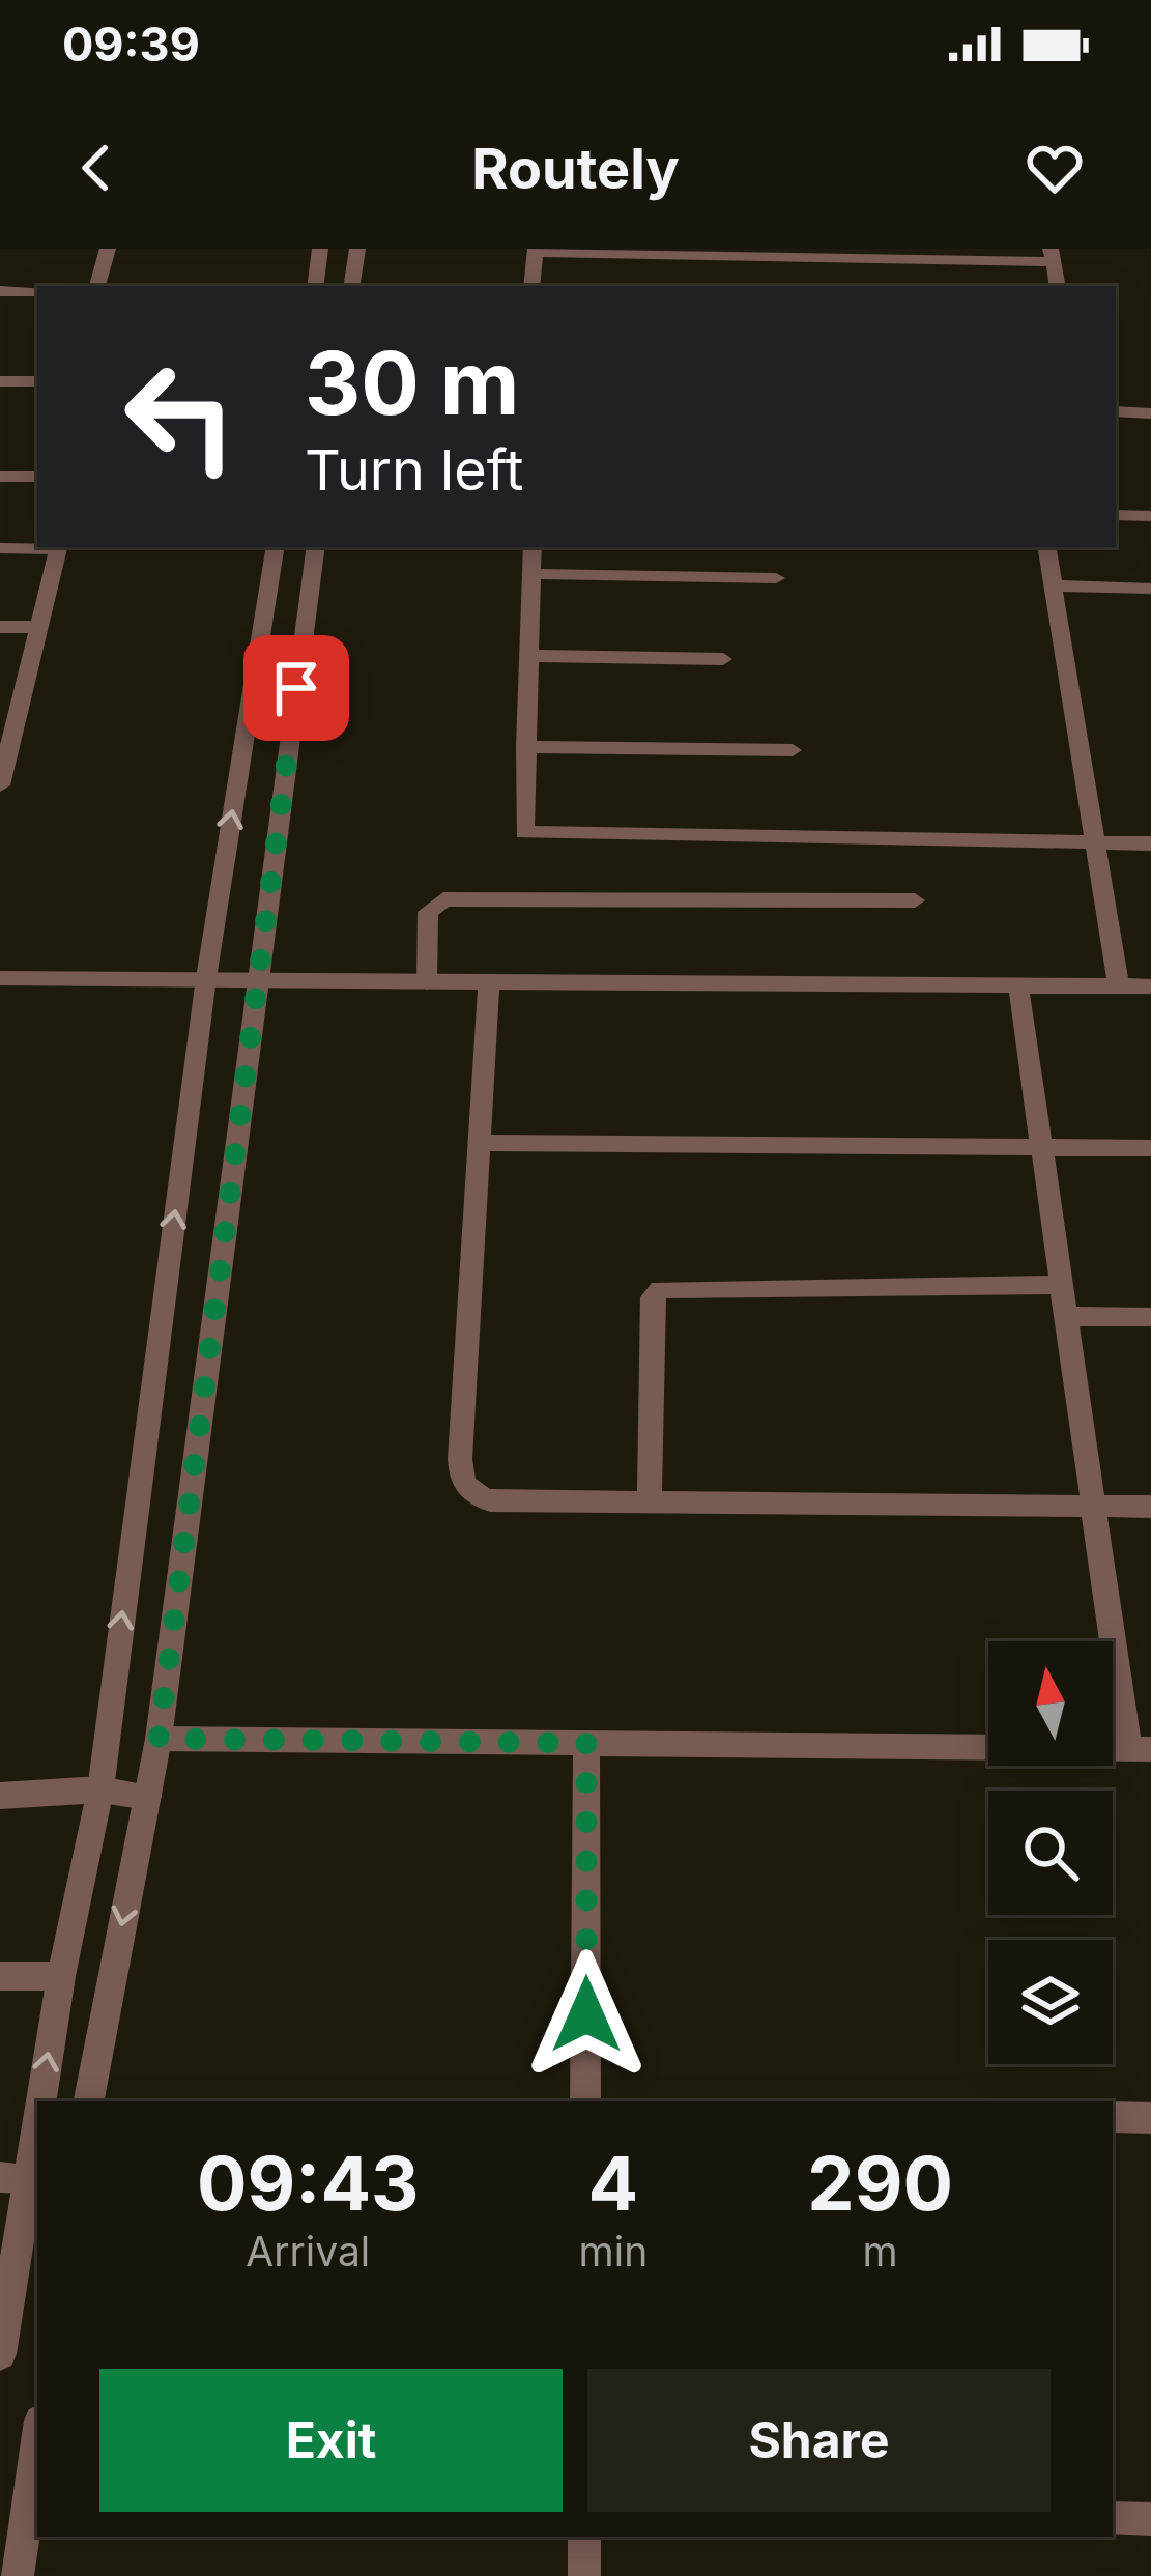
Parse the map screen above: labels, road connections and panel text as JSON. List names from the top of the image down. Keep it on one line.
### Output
{"north":"top","page":{"status":"09:39","header":"Routely","turn":["30 m","Turn left"],"eta":["09:43","Arrival","4","min","290","m"],"buttons":["Exit","Share"]}}
